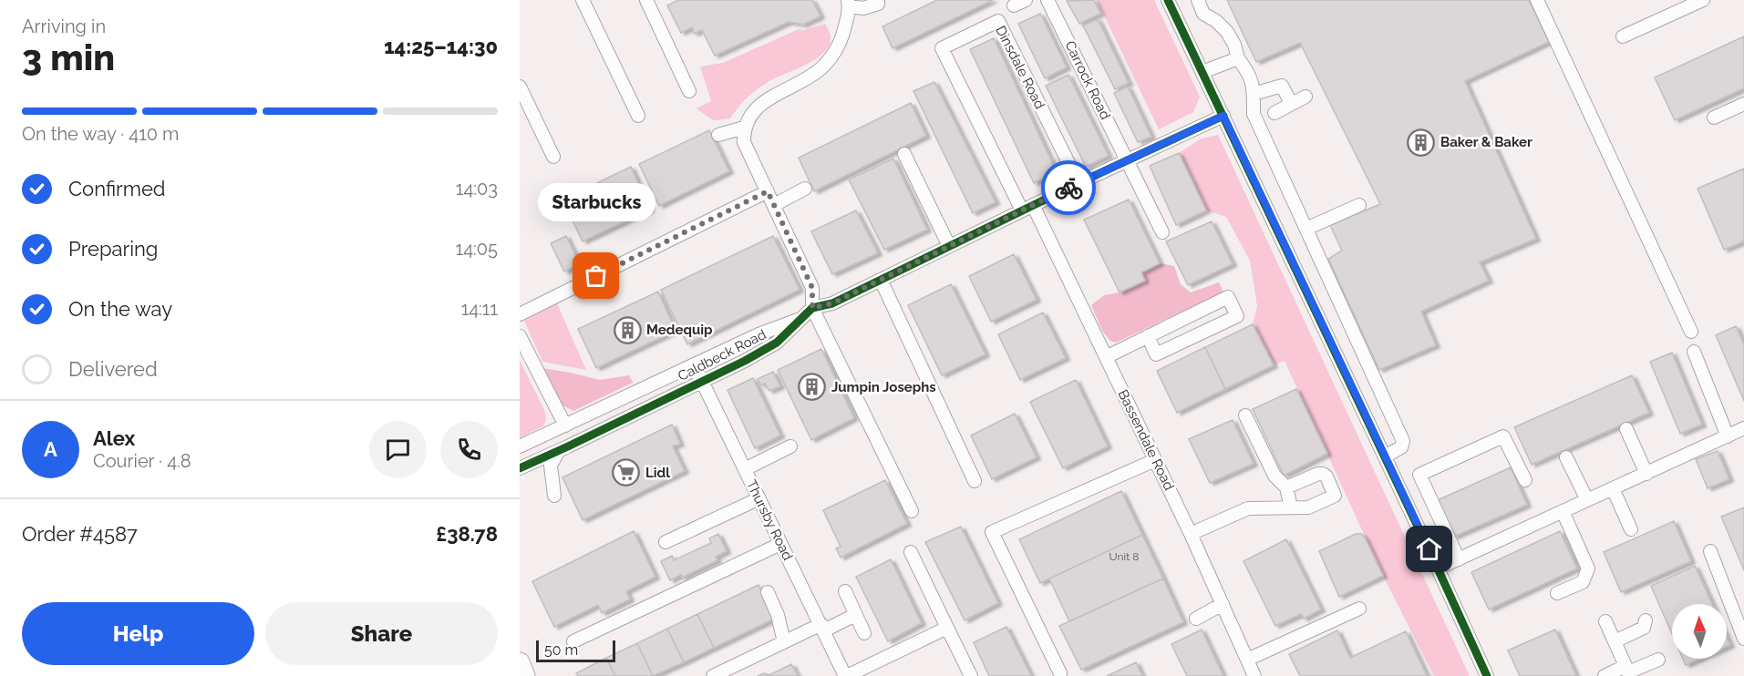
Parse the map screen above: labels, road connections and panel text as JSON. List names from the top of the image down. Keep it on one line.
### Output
{"streets":{"street":["Dinsdale Road","Carrock Road","Caldbeck Road","Bassendale Road","Thursby Road"]},"crossings":[["Dinsdale Road","Caldbeck Road"],["Dinsdale Road","Bassendale Road"],["Carrock Road","Caldbeck Road"],["Caldbeck Road","Bassendale Road"],["Caldbeck Road","Thursby Road"]],"places":{"building":["Baker & Baker","Medequip","Jumpin Josephs"],"other":["Starbucks"],"supermarket":["Lidl"]},"house_numbers":["Unit 8"],"scale_bar":"50 m","north":"top","page":{"heading":["3 min","Arriving in","14:25–14:30"],"panel":["Alex","Courier · 4.8","Order #4587","£38.78"],"bar":"On the way · 410 m","list":[["Confirmed","14:03"],["Preparing","14:05"],["On the way","14:11"],"Delivered"],"bubble":"Starbucks","round":"A","buttons":["Help","Share"],"scale":"50 m"}}
